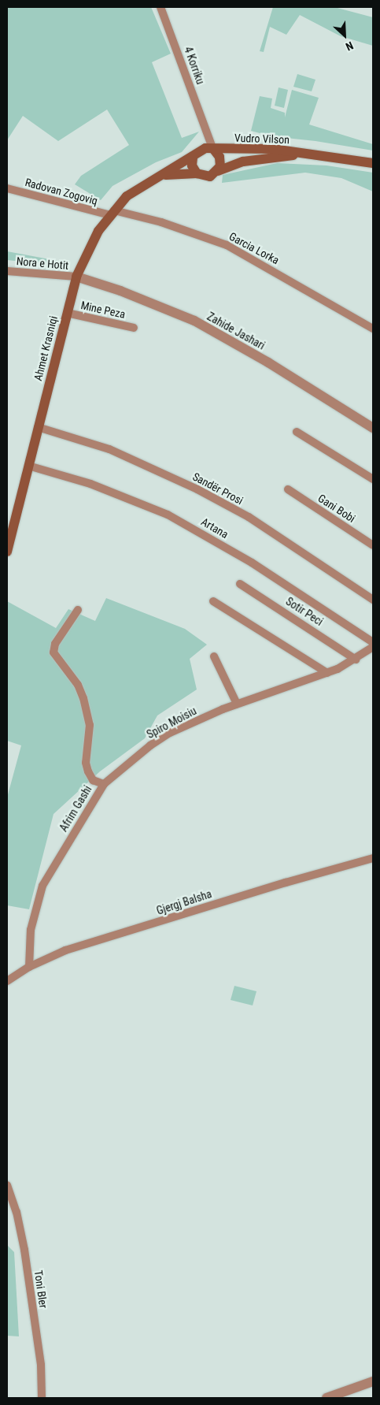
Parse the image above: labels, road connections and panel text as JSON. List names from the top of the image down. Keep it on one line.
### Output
{"streets":{"main road":["Vudro Vilson","Ahmet Krasniqi"],"street":["4 Korriku","Radovan Zogoviq","Garcia Lorka","Nora e Hotit","Mine Peza","Zahide Jashari","Sandër Prosi","Gani Bobi","Artana","Sotir Peci","Spiro Moisiu","Afrim Gashi","Gjergj Balsha","Toni Bler"]},"crossings":[["4 Korriku","Vudro Vilson"],["4 Korriku","Ahmet Krasniqi"],["Vudro Vilson","Ahmet Krasniqi"],["Radovan Zogoviq","Garcia Lorka"],["Radovan Zogoviq","Ahmet Krasniqi"],["Garcia Lorka","Ahmet Krasniqi"],["Nora e Hotit","Zahide Jashari"],["Nora e Hotit","Ahmet Krasniqi"],["Mine Peza","Ahmet Krasniqi"],["Zahide Jashari","Ahmet Krasniqi"],["Ahmet Krasniqi","Sandër Prosi"],["Ahmet Krasniqi","Artana"],["Sotir Peci","Spiro Moisiu"],["Spiro Moisiu","Afrim Gashi"],["Afrim Gashi","Gjergj Balsha"]],"north":"bottom right"}
